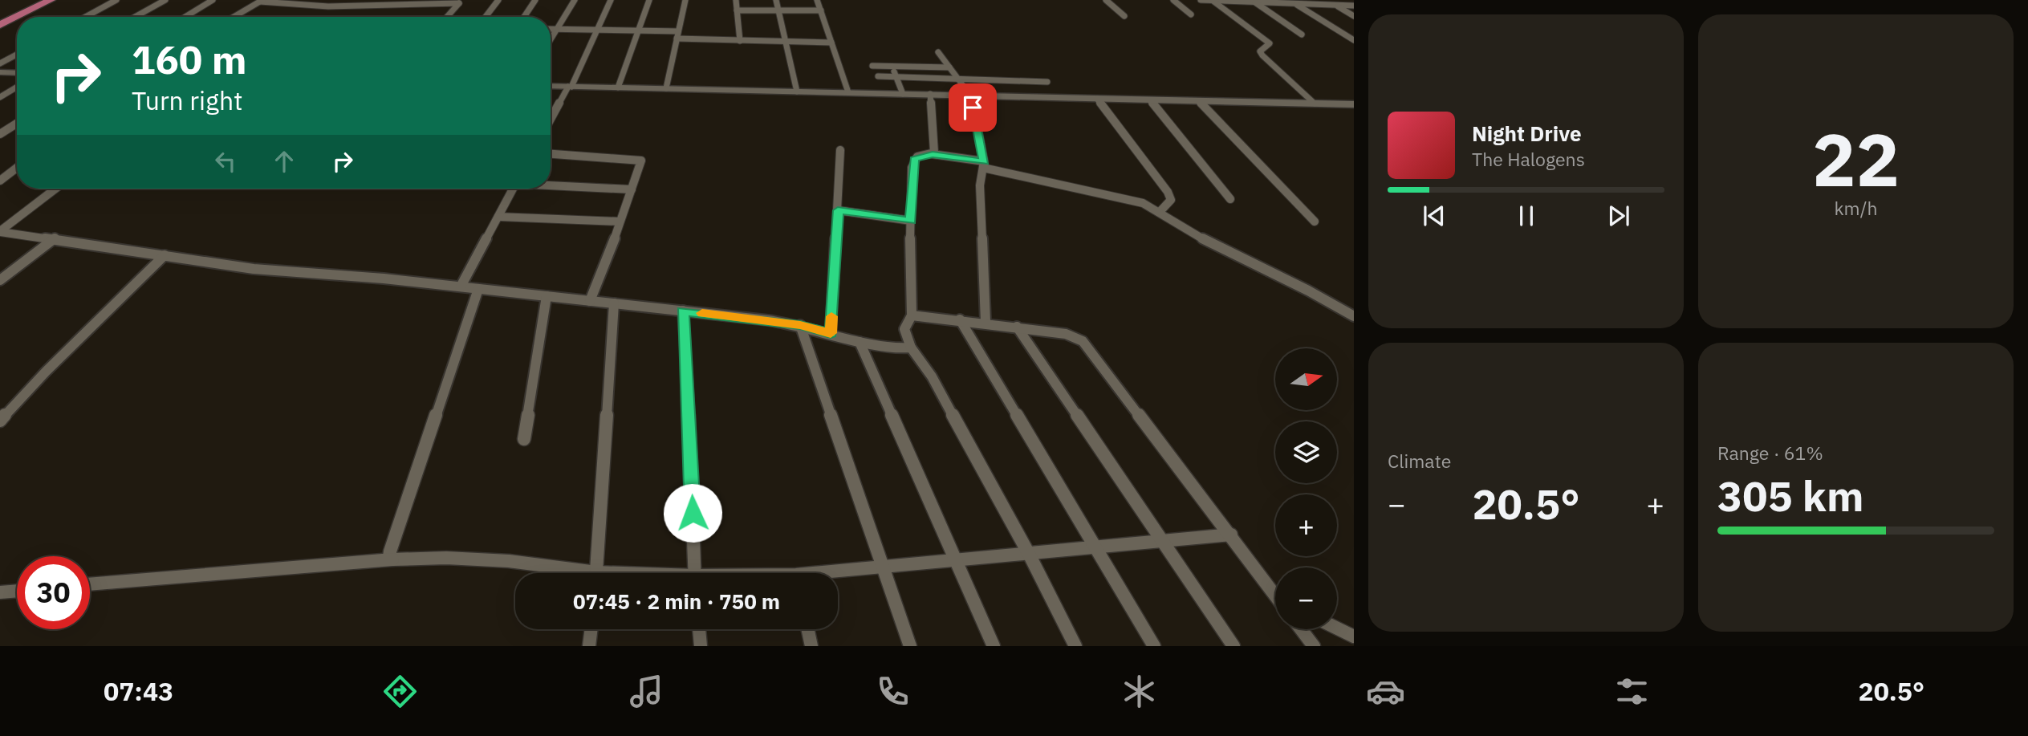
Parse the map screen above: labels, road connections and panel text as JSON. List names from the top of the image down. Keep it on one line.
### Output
{"north":"right","page":{"tile":[["22","km/h"],"Climate",["Range · 61%","305 km"]],"turn":["160 m","Turn right"],"song":["Night Drive","The Halogens"],"map_buttons":["+","−"],"heat":["−","20.5°","+"],"limit":"30","trip":"07:45 · 2 min · 750 m","tabs":["07:43","20.5°"]}}
